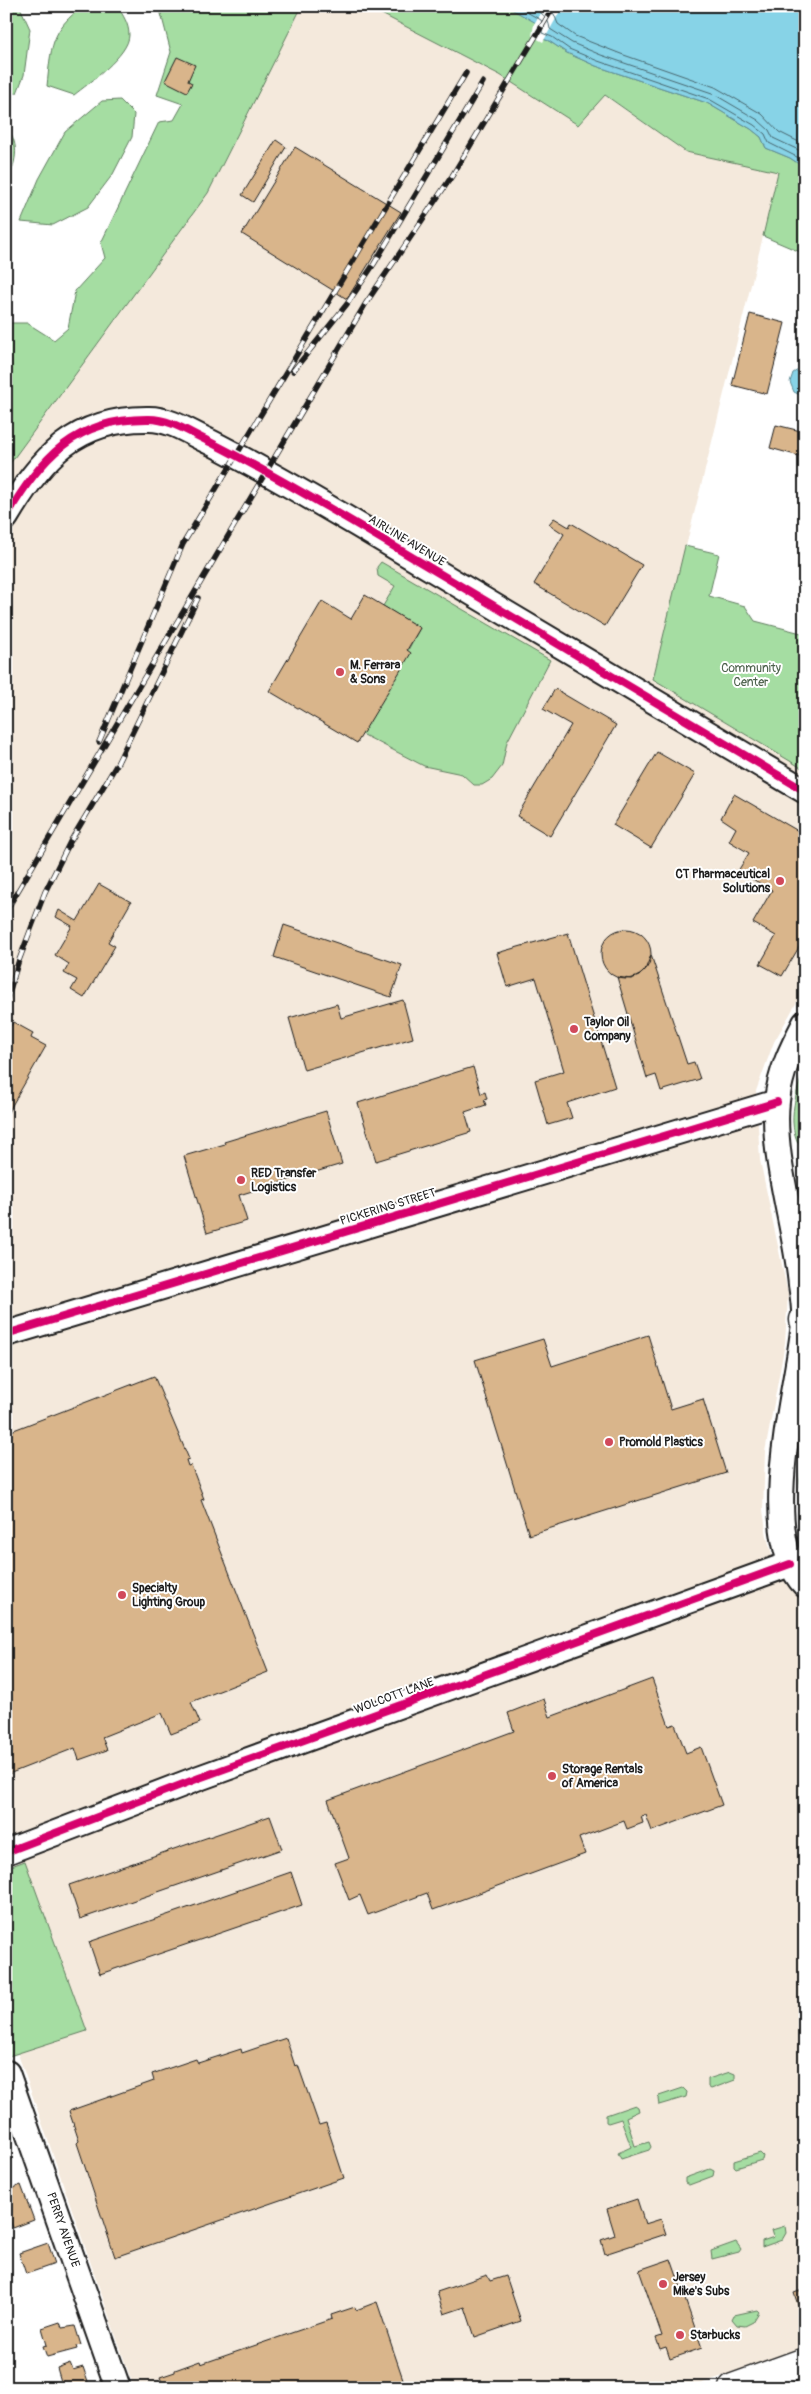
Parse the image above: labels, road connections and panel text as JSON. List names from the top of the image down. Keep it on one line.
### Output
{"streets":{"street":["AIRLINE AVENUE","PICKERING STREET","WOLCOTT LANE","PERRY AVENUE"]},"parks":["Community Center"],"places":["M. Ferrara & Sons","CT Pharmaceutical Solutions","Taylor Oil Company","RED Transfer Logistics","Promold Plastics","Specialty Lighting Group","Storage Rentals of America","Jersey Mike's Subs","Starbucks"]}
